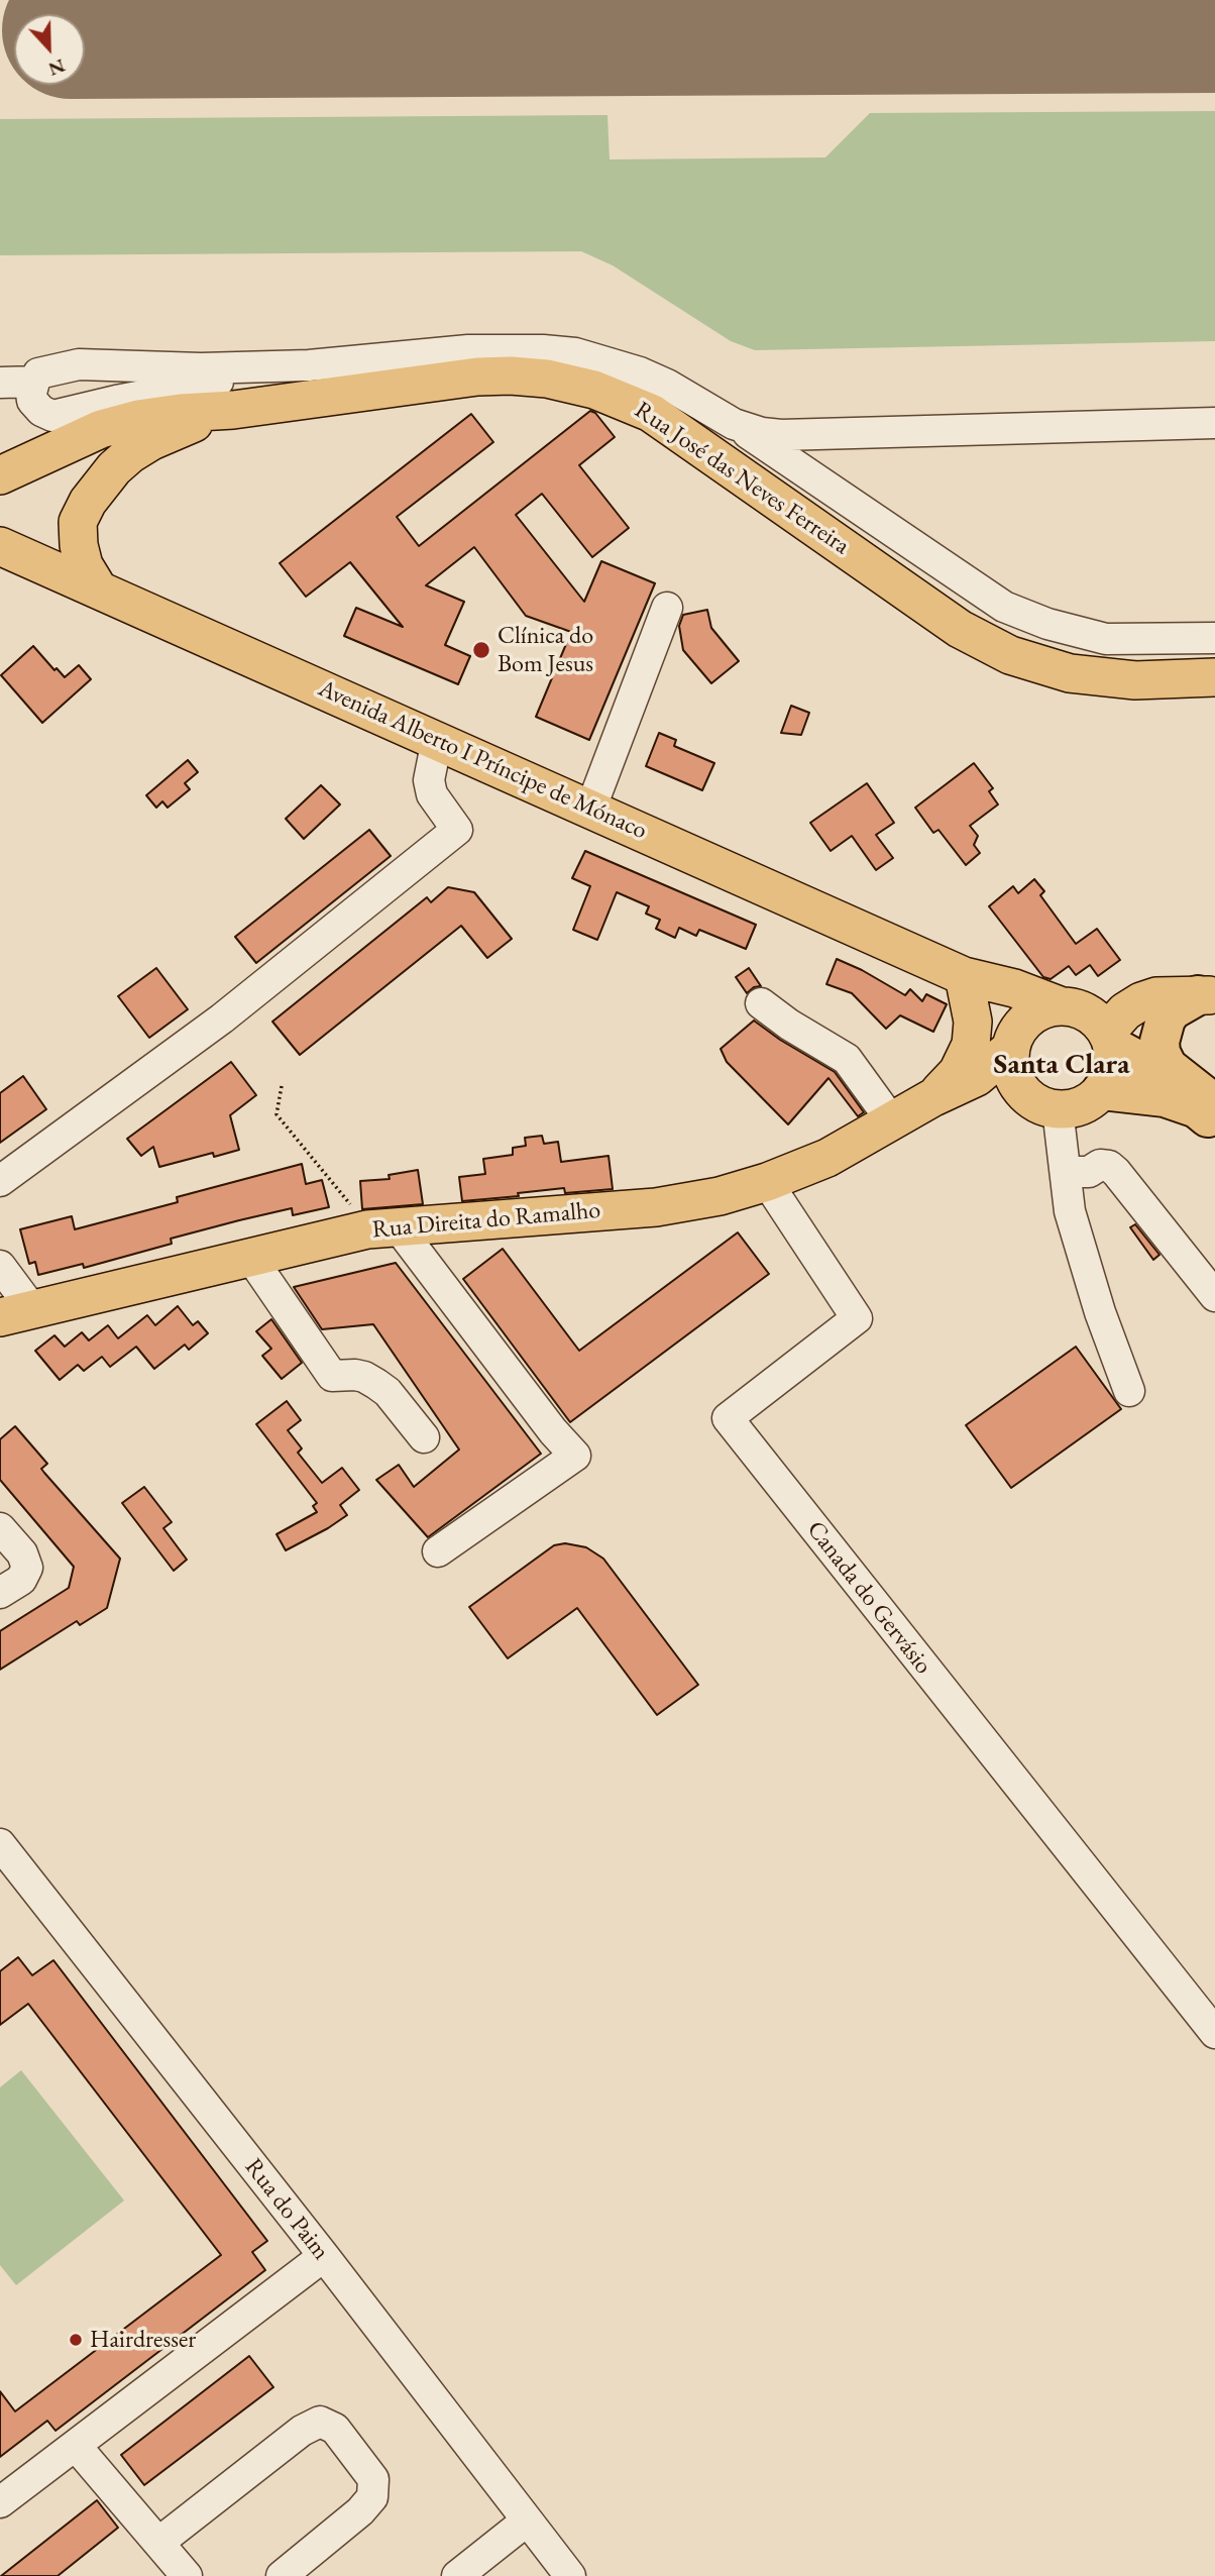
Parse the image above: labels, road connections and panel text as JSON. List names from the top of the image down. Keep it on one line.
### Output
{"streets":{"main road":["Rua José das Neves Ferreira","Avenida Alberto I Príncipe de Mónaco","Rua Direita do Ramalho"],"street":["Canada do Gervásio","Rua do Paim"]},"crossings":[["Avenida Alberto I Príncipe de Mónaco","Rua Direita do Ramalho"],["Rua Direita do Ramalho","Canada do Gervásio"]],"districts":["Santa Clara"],"places":["Clínica do Bom Jesus","Hairdresser"],"north":"bottom"}
